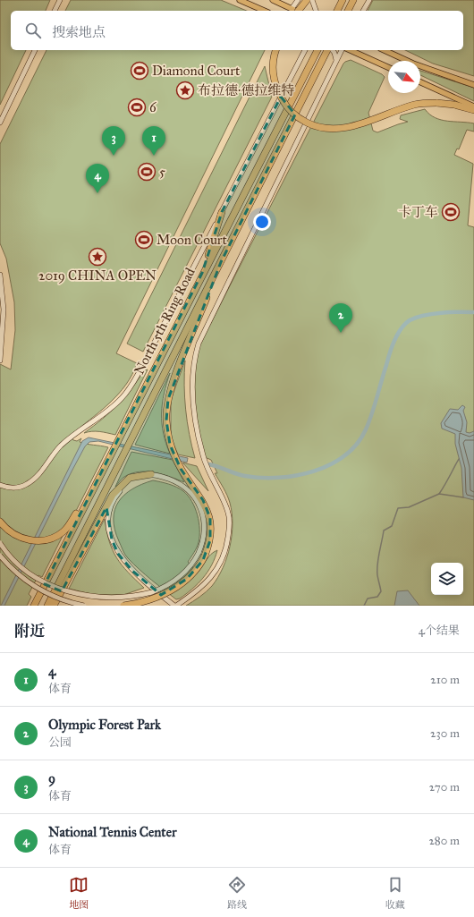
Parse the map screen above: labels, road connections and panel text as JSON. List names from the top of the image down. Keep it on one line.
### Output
{"streets":{"highway":["North 5th Ring Road"]},"places":{"sports":["Diamond Court","6","5","卡丁车","Moon Court"],"place":["布拉德·德拉维特","2019 CHINA OPEN"]},"north":"bottom right","page":{"search":"搜索地点","pins":["1","3","4","2"],"heading":["附近","4个结果"],"list":[{"mark":"1","name":"4","note":"体育","value":"210 m"},{"mark":"2","name":"Olympic Forest Park","note":"公园","value":"230 m"},{"mark":"3","name":"9","note":"体育","value":"270 m"},{"mark":"4","name":"National Tennis Center","note":"体育","value":"280 m"}],"nav":["地图","路线","收藏"]}}
